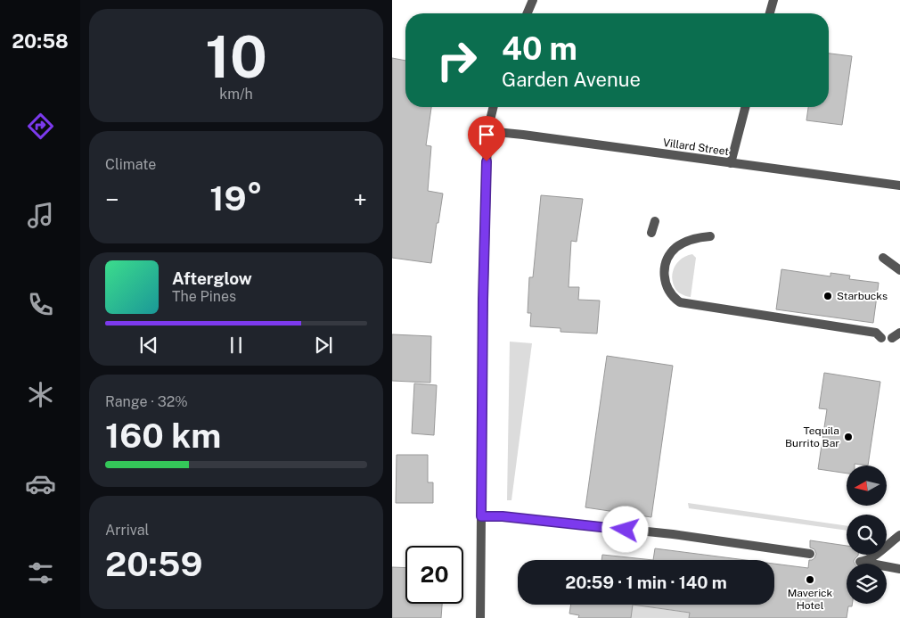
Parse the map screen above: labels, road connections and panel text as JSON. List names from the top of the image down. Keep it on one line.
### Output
{"streets":{"street":["Villard Street"]},"places":["Starbucks","Tequila Burrito Bar","Maverick Hotel"],"north":"left","page":{"tabs":"20:58","tile":[["10","km/h"],"Climate",["Range · 32%","160 km"],["Arrival","20:59"]],"turn":["40 m","Garden Avenue"],"heat":["−","19°","+"],"song":["Afterglow","The Pines"],"limit":"20","trip":"20:59 · 1 min · 140 m"}}
